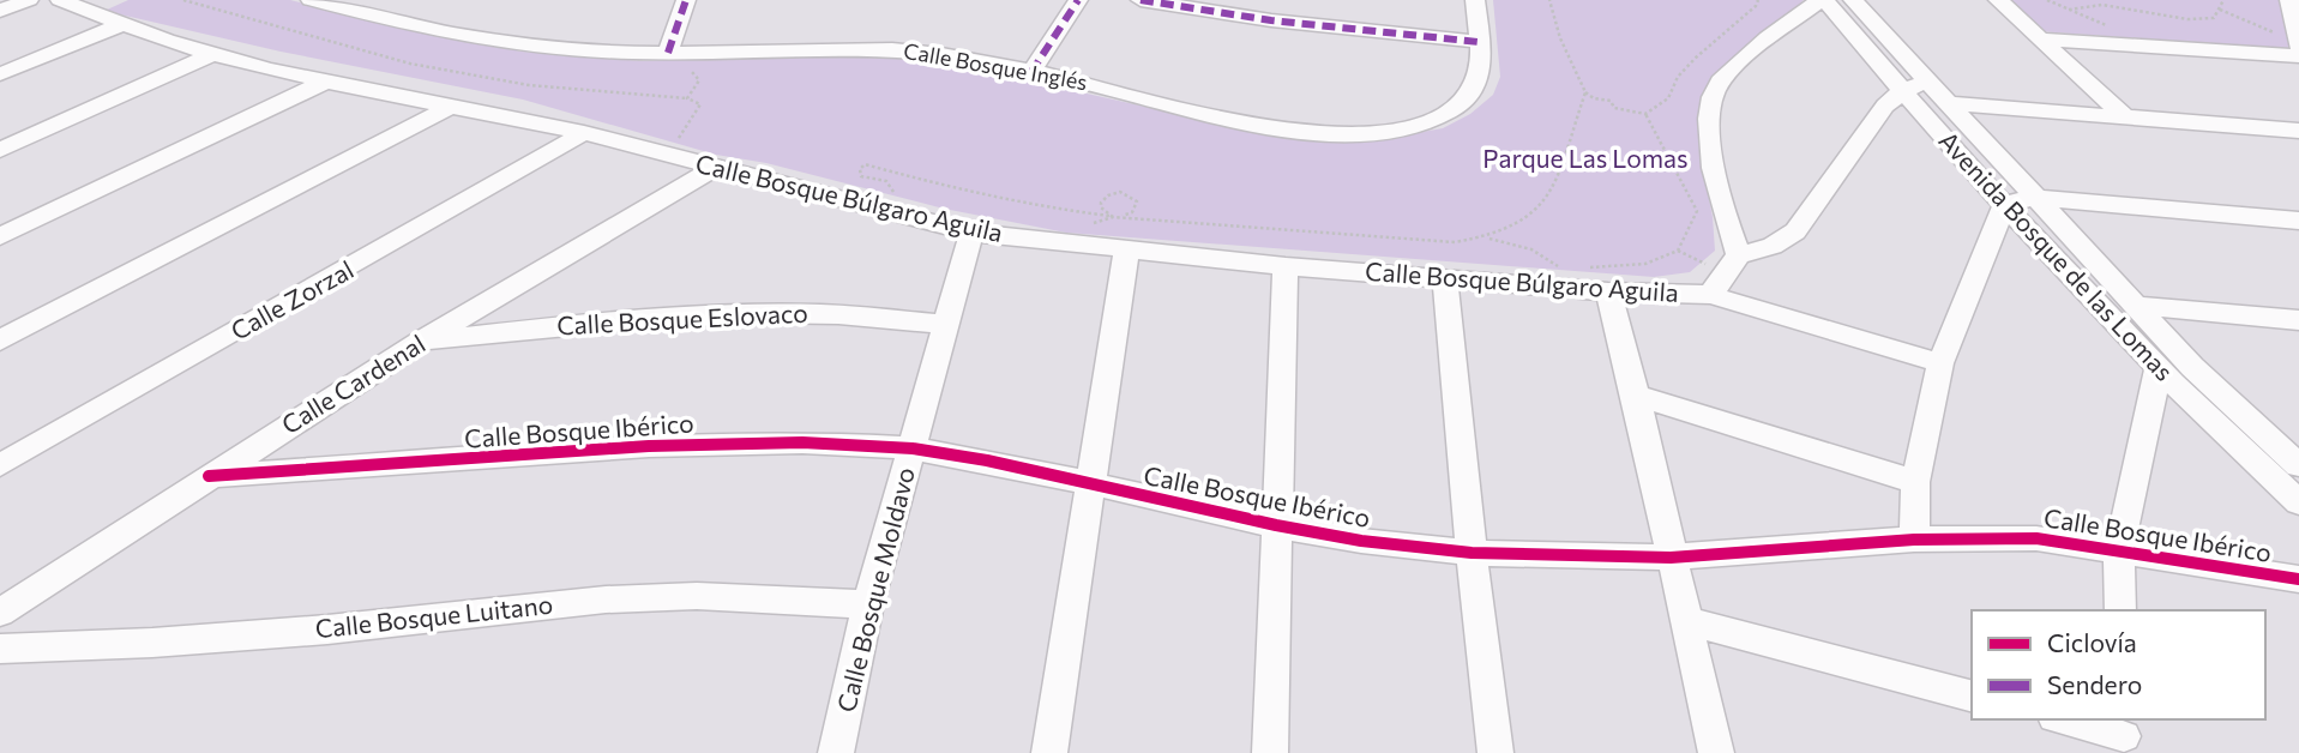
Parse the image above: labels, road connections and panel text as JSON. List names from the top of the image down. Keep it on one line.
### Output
{"streets":{"street":["Calle Bosque Inglés","Calle Bosque Búlgaro Aguila","Avenida Bosque de las Lomas","Calle Zorzal","Calle Bosque Eslovaco","Calle Cardenal","Calle Bosque Ibérico","Calle Bosque Moldavo","Calle Bosque Luitano"]},"crossings":[["Calle Bosque Búlgaro Aguila","Calle Zorzal"],["Calle Bosque Búlgaro Aguila","Calle Cardenal"],["Calle Bosque Búlgaro Aguila","Calle Bosque Moldavo"],["Calle Bosque Eslovaco","Calle Cardenal"],["Calle Bosque Eslovaco","Calle Bosque Moldavo"],["Calle Cardenal","Calle Bosque Ibérico"],["Calle Bosque Ibérico","Calle Bosque Moldavo"],["Calle Bosque Moldavo","Calle Bosque Luitano"]],"parks":["Parque Las Lomas"],"legend":["Ciclovía","Sendero"]}
